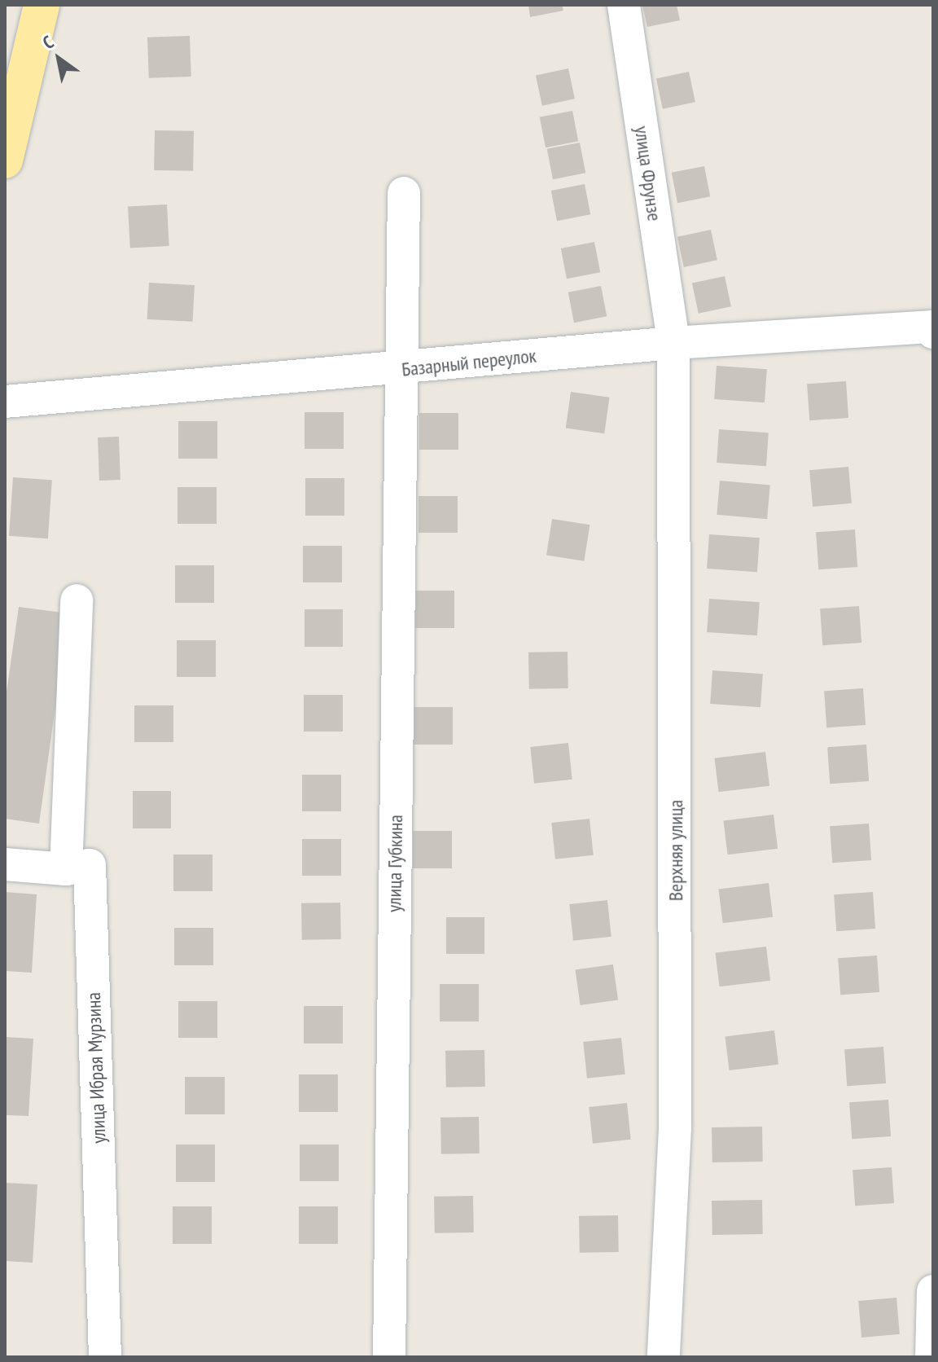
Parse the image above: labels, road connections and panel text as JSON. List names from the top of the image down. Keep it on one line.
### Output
{"streets":{"street":["улица Фрунзе","Базарный переулок","Верхняя улица","улица Губкина","улица Ибрая Мурзина"]},"crossings":[["улица Фрунзе","Базарный переулок"],["улица Фрунзе","Верхняя улица"],["Базарный переулок","Верхняя улица"],["Базарный переулок","улица Губкина"]],"north":"top left"}
